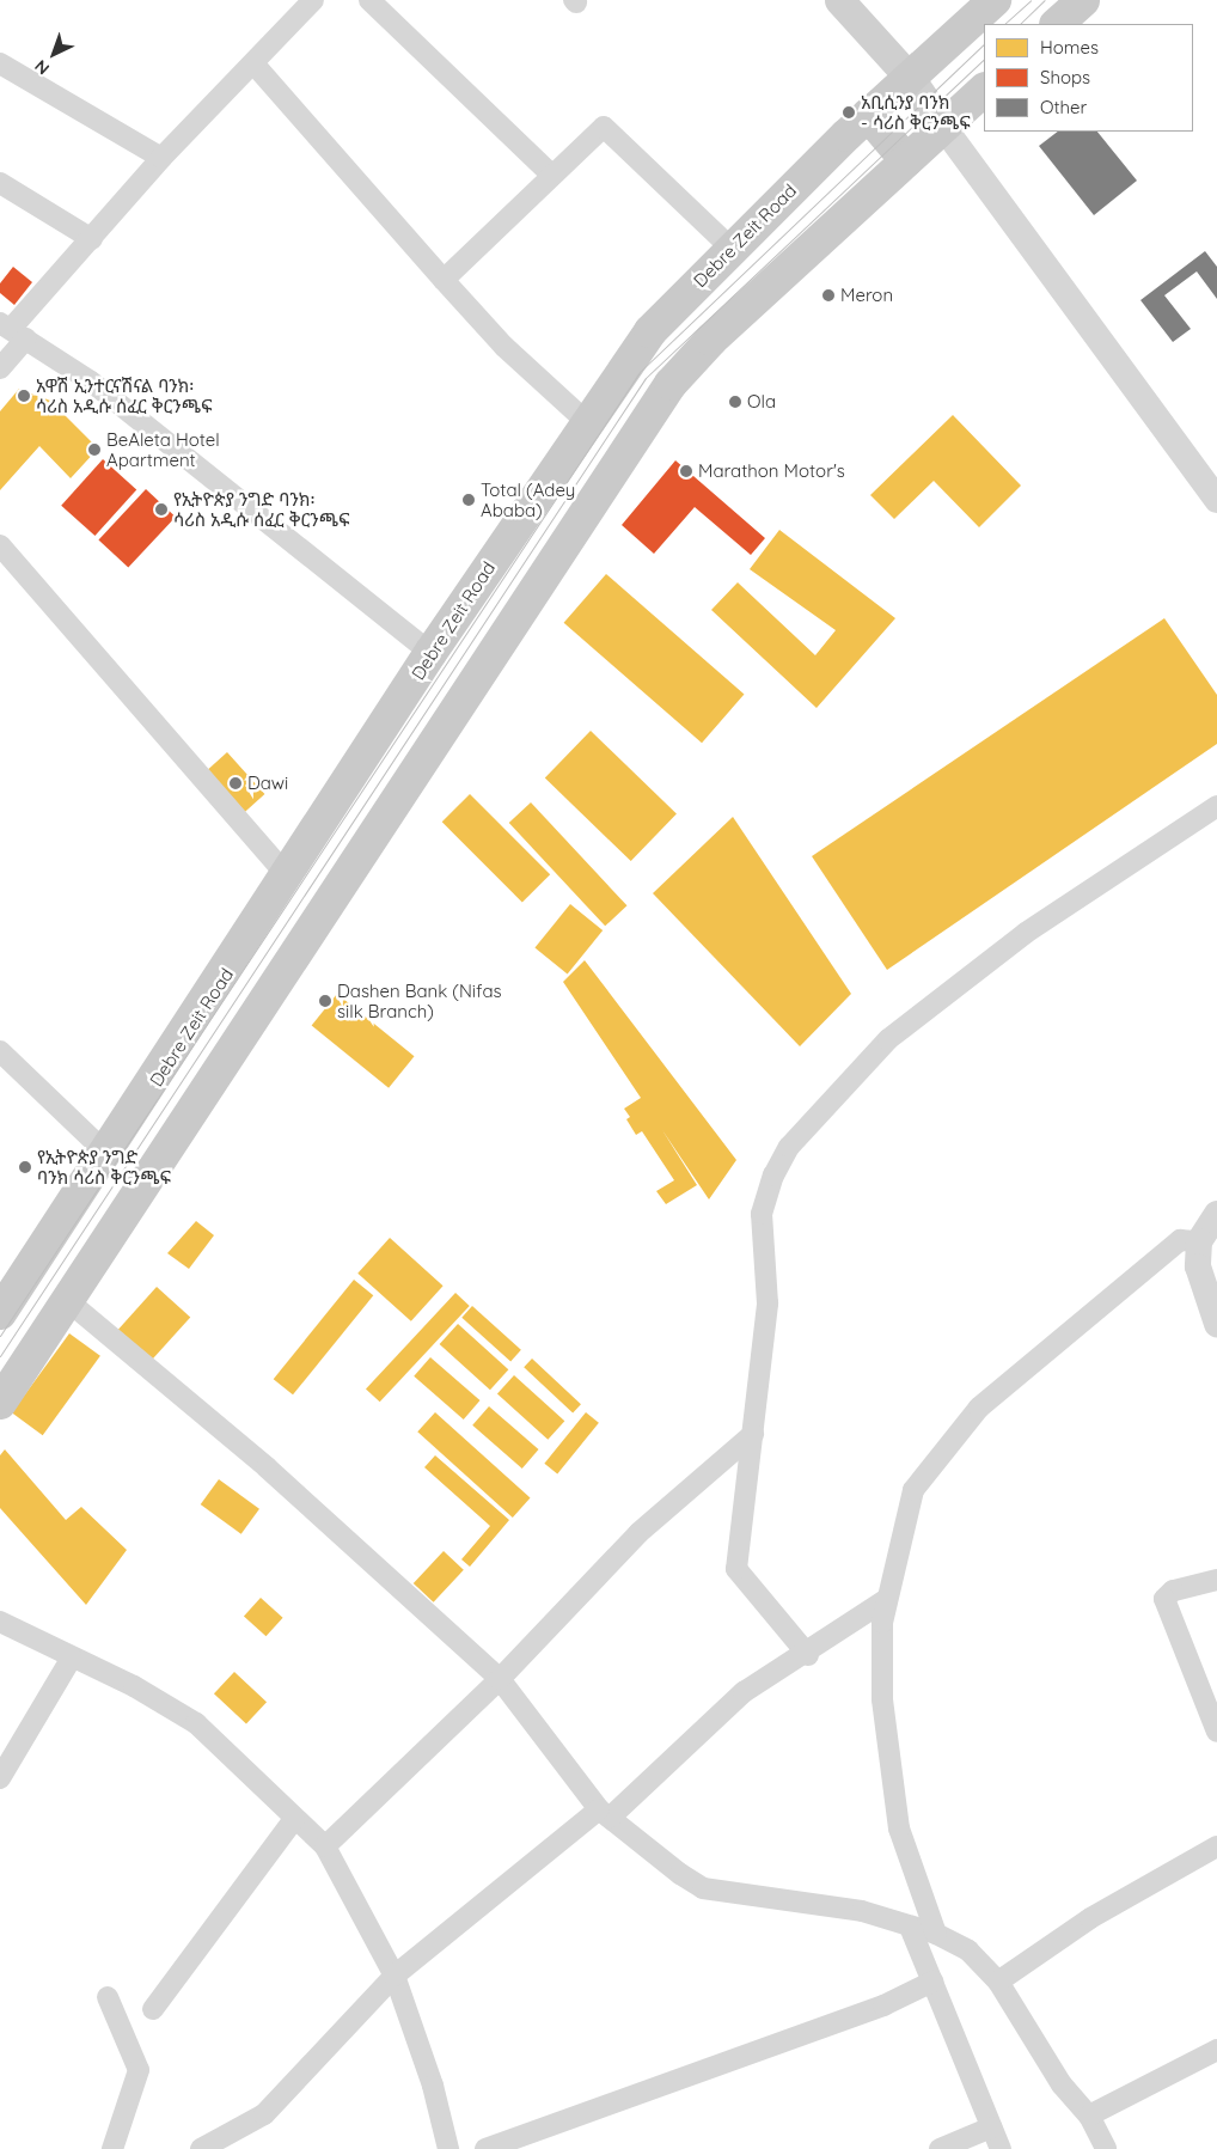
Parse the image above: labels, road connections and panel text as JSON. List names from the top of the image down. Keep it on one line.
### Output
{"streets":{"main road":["Debre Zeit Road"]},"places":["አቢሲንያ ባንክ - ሳሪስ ቅርንጫፍ","Meron","አዋሽ ኢንተርናሽናል ባንክ፡ ሳሪስ አዲሱ ሰፈር ቅርንጫፍ","Ola","BeAleta Hotel Apartment","Marathon Motor's","Total (Adey Ababa)","የኢትዮጵያ ንግድ ባንክ፡ ሳሪስ አዲሱ ሰፈር ቅርንጫፍ","Dawi","Dashen Bank (Nifas silk Branch)","የኢትዮጵያ ንግድ ባንክ ሳሪስ ቅርንጫፍ"],"legend":["Homes","Shops","Other"],"north":"bottom left"}
